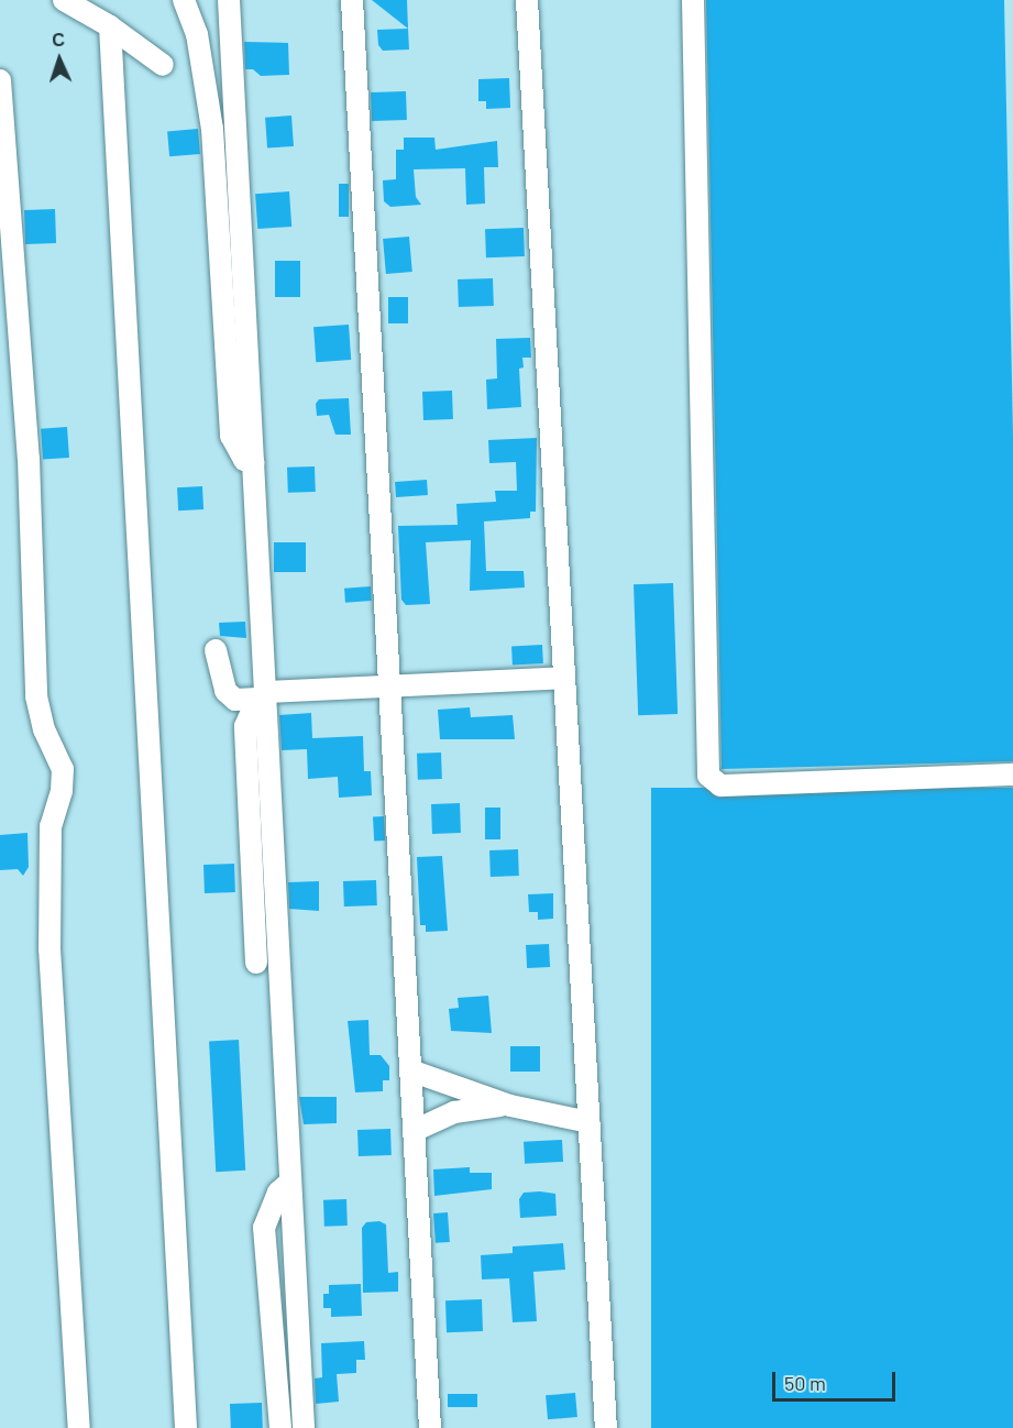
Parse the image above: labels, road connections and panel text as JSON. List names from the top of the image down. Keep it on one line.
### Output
{"scale_bar":"50 m","north":"top"}
